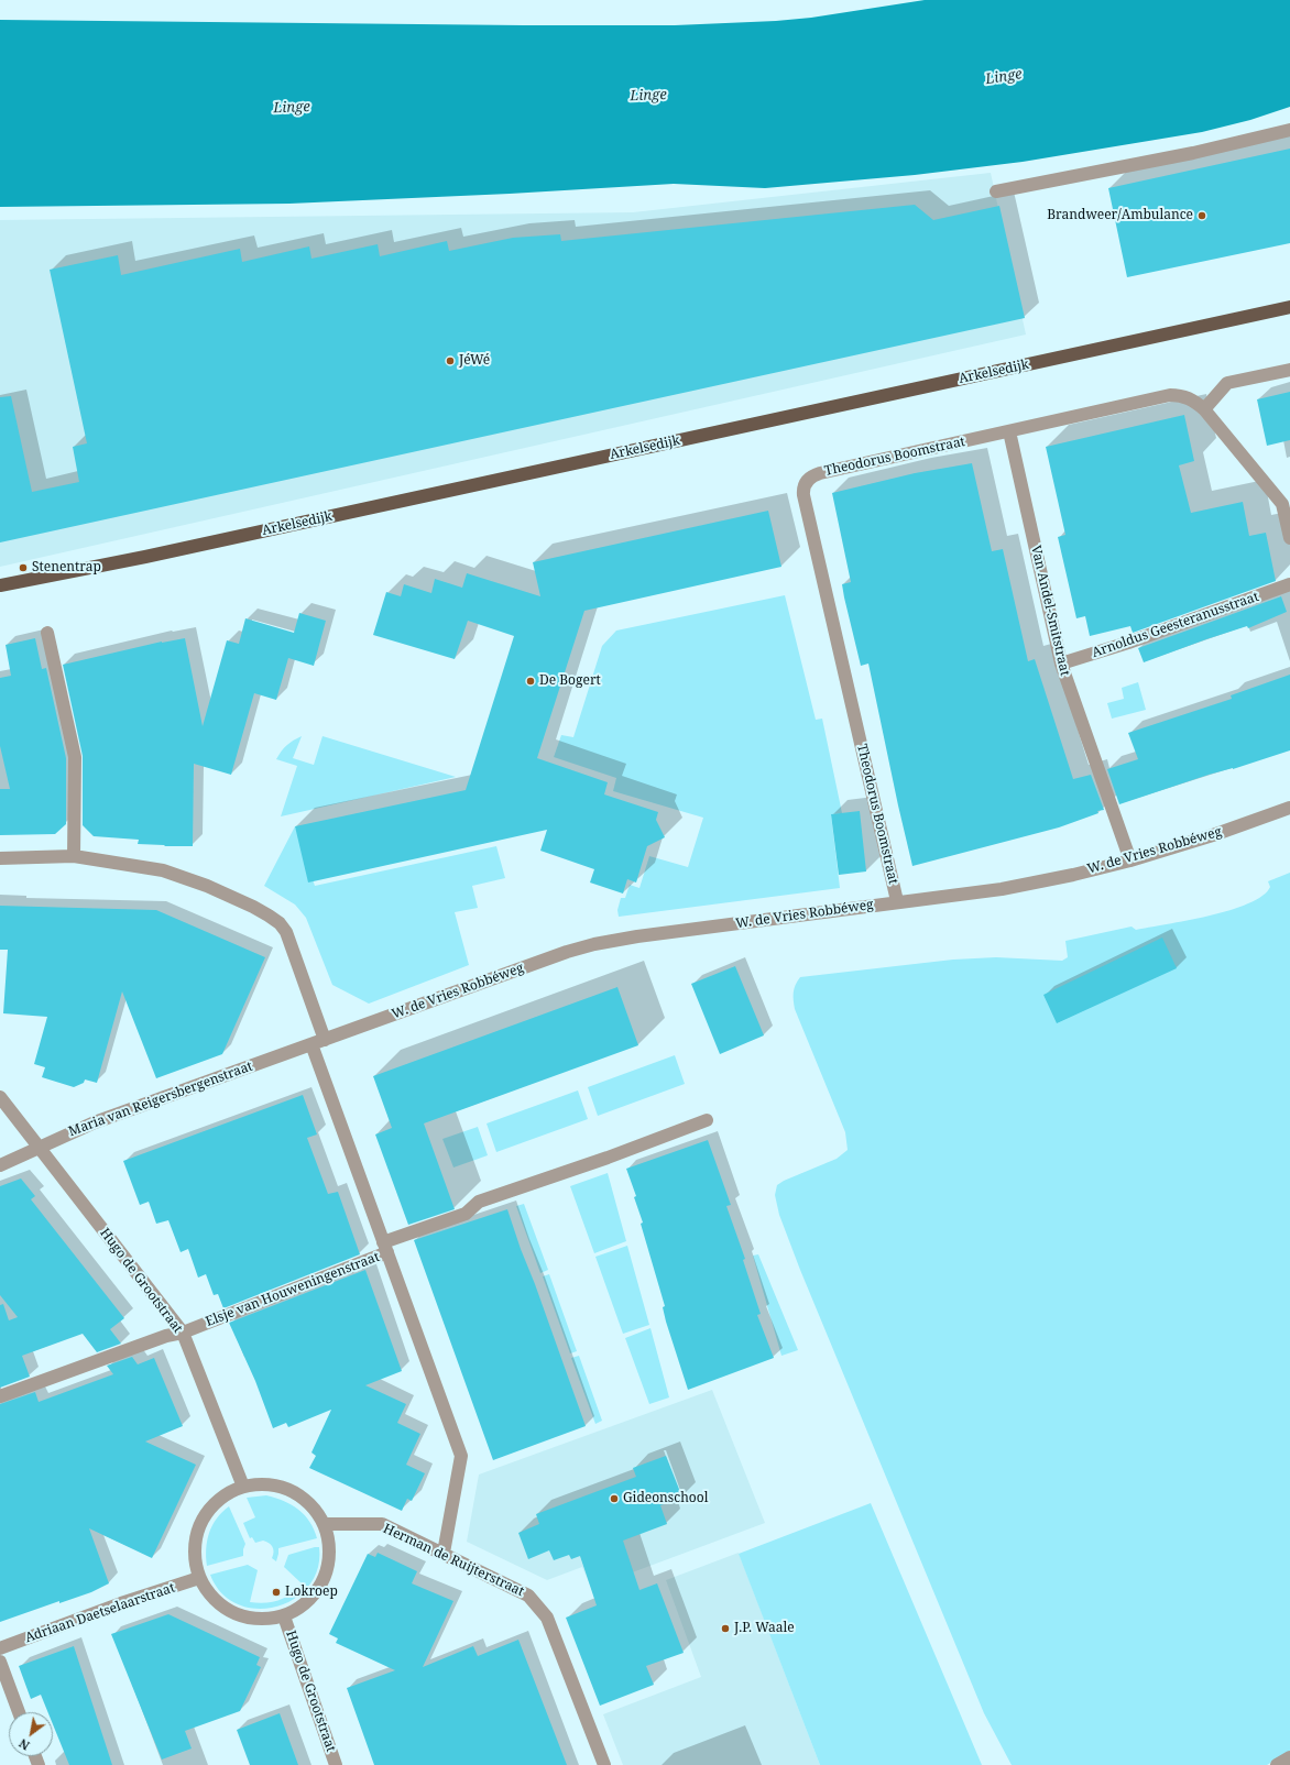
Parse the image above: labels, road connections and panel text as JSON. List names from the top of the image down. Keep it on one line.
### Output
{"streets":{"main road":["Arkelsedijk"],"street":["Theodorus Boomstraat","Van Andel-Smitstraat","Arnoldus Geesteranusstraat","W. de Vries Robbéweg","Maria van Reigersbergenstraat","Hugo de Grootstraat","Elsje van Houweningenstraat","Herman de Ruijterstraat","Adriaan Daetselaarstraat"]},"crossings":[["Theodorus Boomstraat","Van Andel-Smitstraat"],["Theodorus Boomstraat","W. de Vries Robbéweg"],["Van Andel-Smitstraat","Arnoldus Geesteranusstraat"],["Van Andel-Smitstraat","W. de Vries Robbéweg"],["W. de Vries Robbéweg","Maria van Reigersbergenstraat"],["Maria van Reigersbergenstraat","Hugo de Grootstraat"],["Maria van Reigersbergenstraat","Elsje van Houweningenstraat"],["Hugo de Grootstraat","Elsje van Houweningenstraat"],["Hugo de Grootstraat","Herman de Ruijterstraat"],["Hugo de Grootstraat","Adriaan Daetselaarstraat"],["Elsje van Houweningenstraat","Herman de Ruijterstraat"],["Herman de Ruijterstraat","Adriaan Daetselaarstraat"]],"water":["Linge"],"places":["Brandweer/Ambulance","JéWé","Stenentrap","De Bogert","Gideonschool","Lokroep","J.P. Waale"],"north":"bottom left"}
